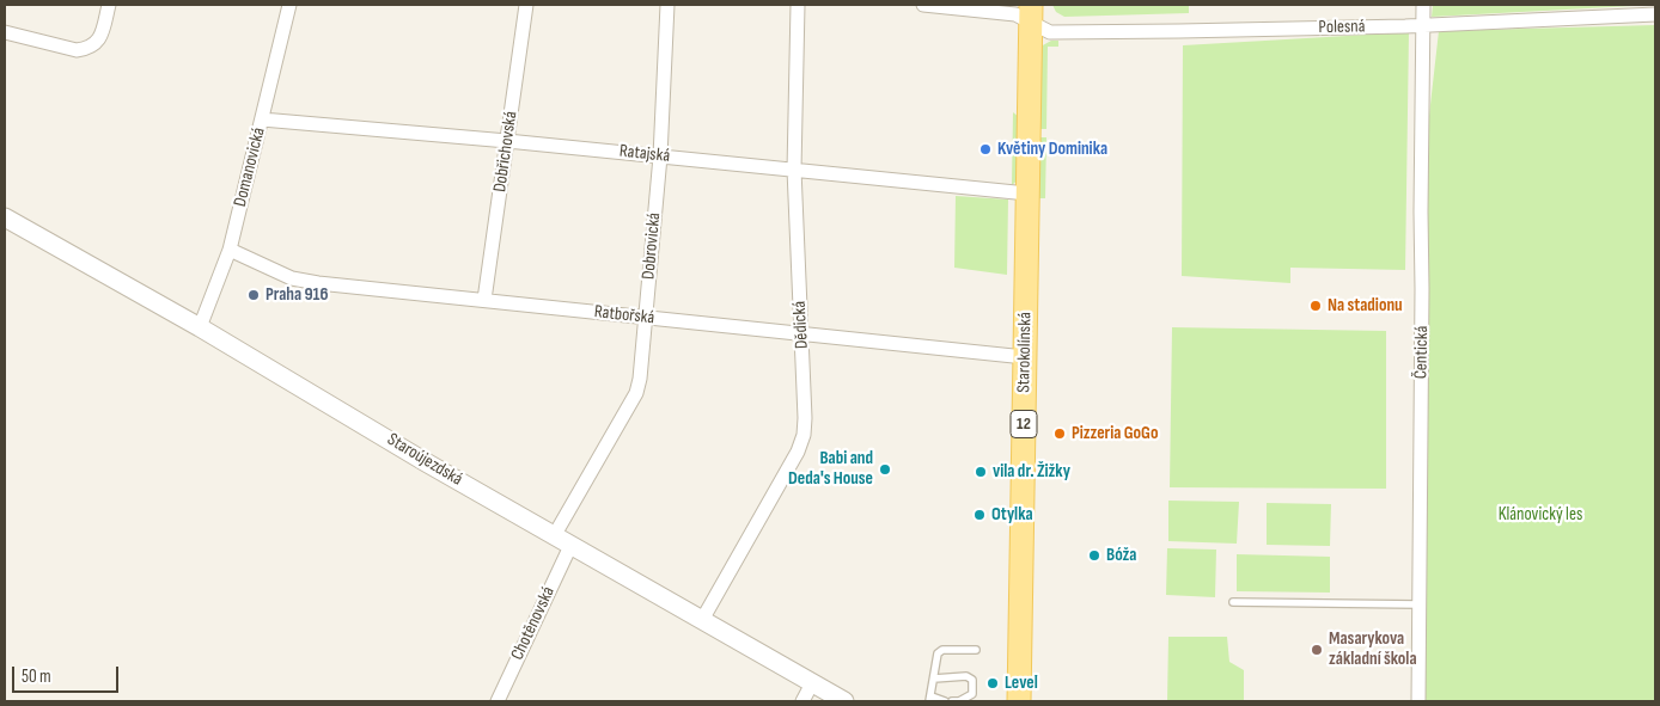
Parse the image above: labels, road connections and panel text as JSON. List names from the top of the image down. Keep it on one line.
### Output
{"streets":{"main road":["Starokolínská","12"],"street":["Polesná","Dobřichovská","Ratajská","Domanovická","Dobrovická","Ratbořská","Dědická","Čentická","Staroújezdská","Chotěnovská"]},"crossings":[["Polesná","Starokolínská"],["Polesná","Čentická"],["Dobřichovská","Ratajská"],["Dobřichovská","Ratbořská"],["Ratajská","Domanovická"],["Ratajská","Dobrovická"],["Ratajská","Dědická"],["Ratajská","Starokolínská"],["Domanovická","Ratbořská"],["Domanovická","Staroújezdská"],["Dobrovická","Ratbořská"],["Dobrovická","Staroújezdská"],["Ratbořská","Dědická"],["Ratbořská","Starokolínská"],["Dědická","Staroújezdská"],["Staroújezdská","Chotěnovská"]],"parks":["Klánovický les"],"places":["Květiny Dominika","Praha 916","Na stadionu","Pizzeria GoGo","Babi and Deda's House","vila dr. Žižky","Otylka","Bóža","Masarykova základní škola","Level"],"scale_bar":"50 m"}
